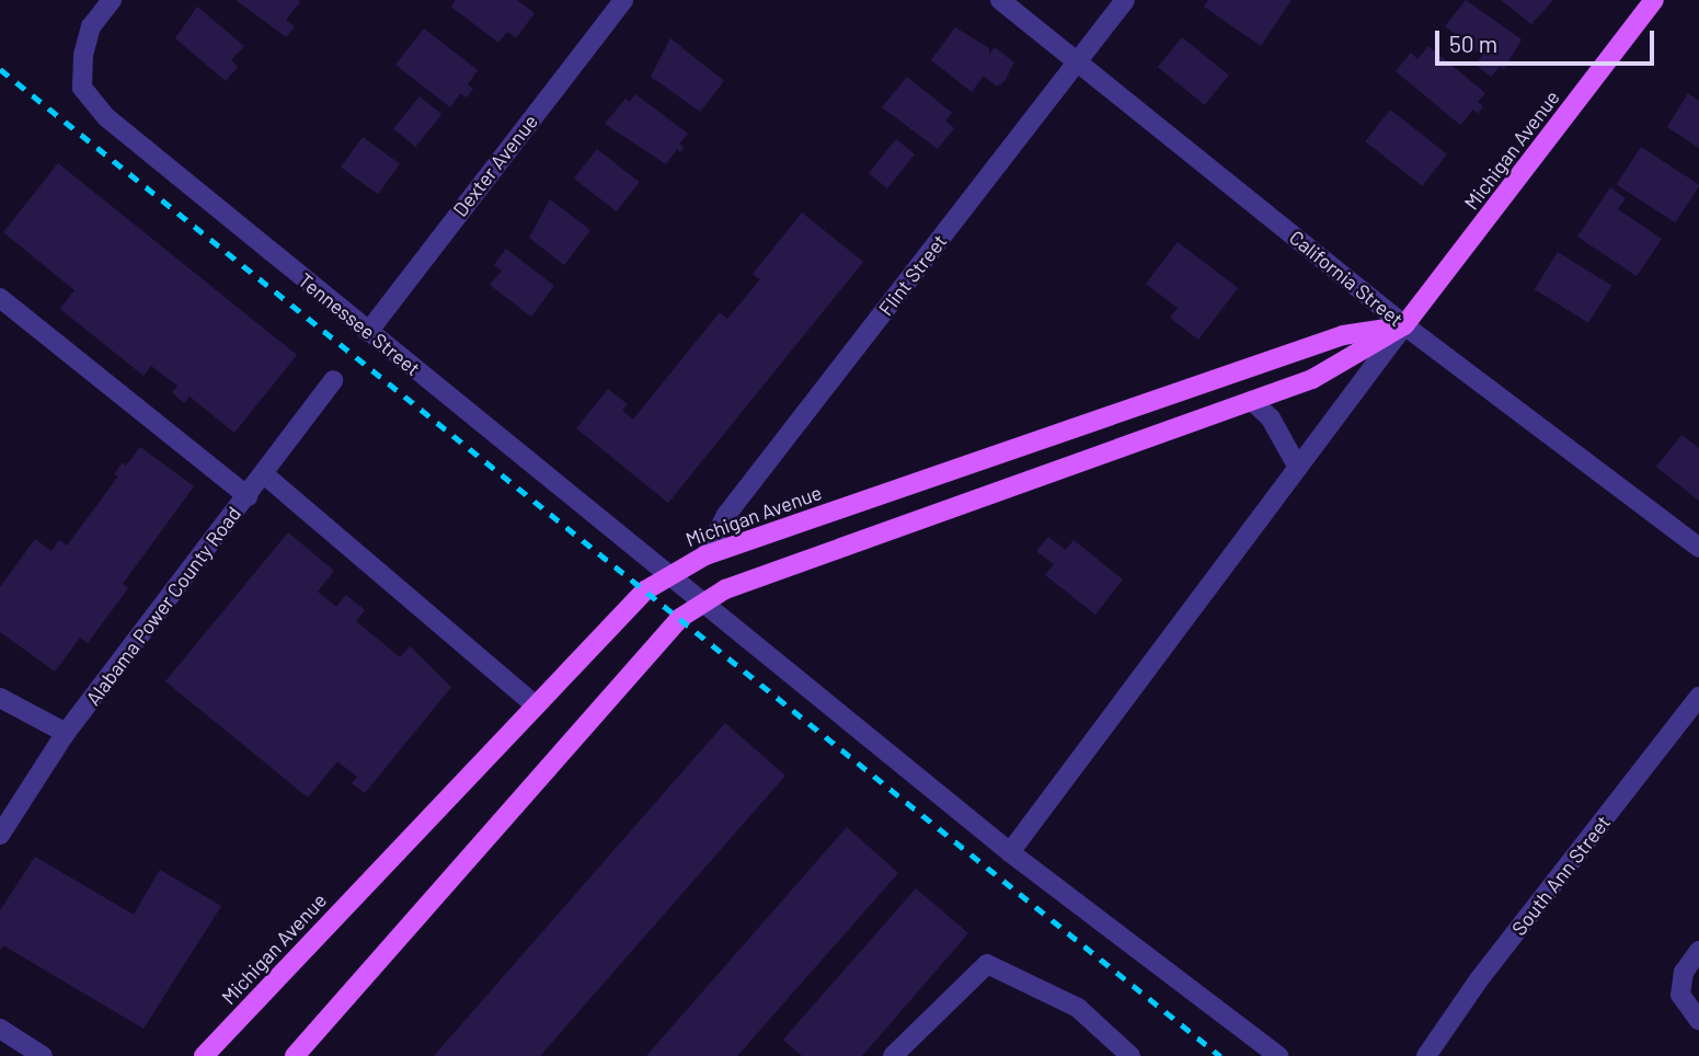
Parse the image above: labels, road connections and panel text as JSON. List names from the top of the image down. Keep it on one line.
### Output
{"streets":{"main road":["Michigan Avenue"],"street":["Dexter Avenue","Flint Street","California Street","Tennessee Street","Alabama Power County Road","South Ann Street"]},"crossings":[["Michigan Avenue","Flint Street"],["Michigan Avenue","California Street"],["Michigan Avenue","Tennessee Street"],["Dexter Avenue","Tennessee Street"],["Flint Street","California Street"]],"scale_bar":"50 m"}
